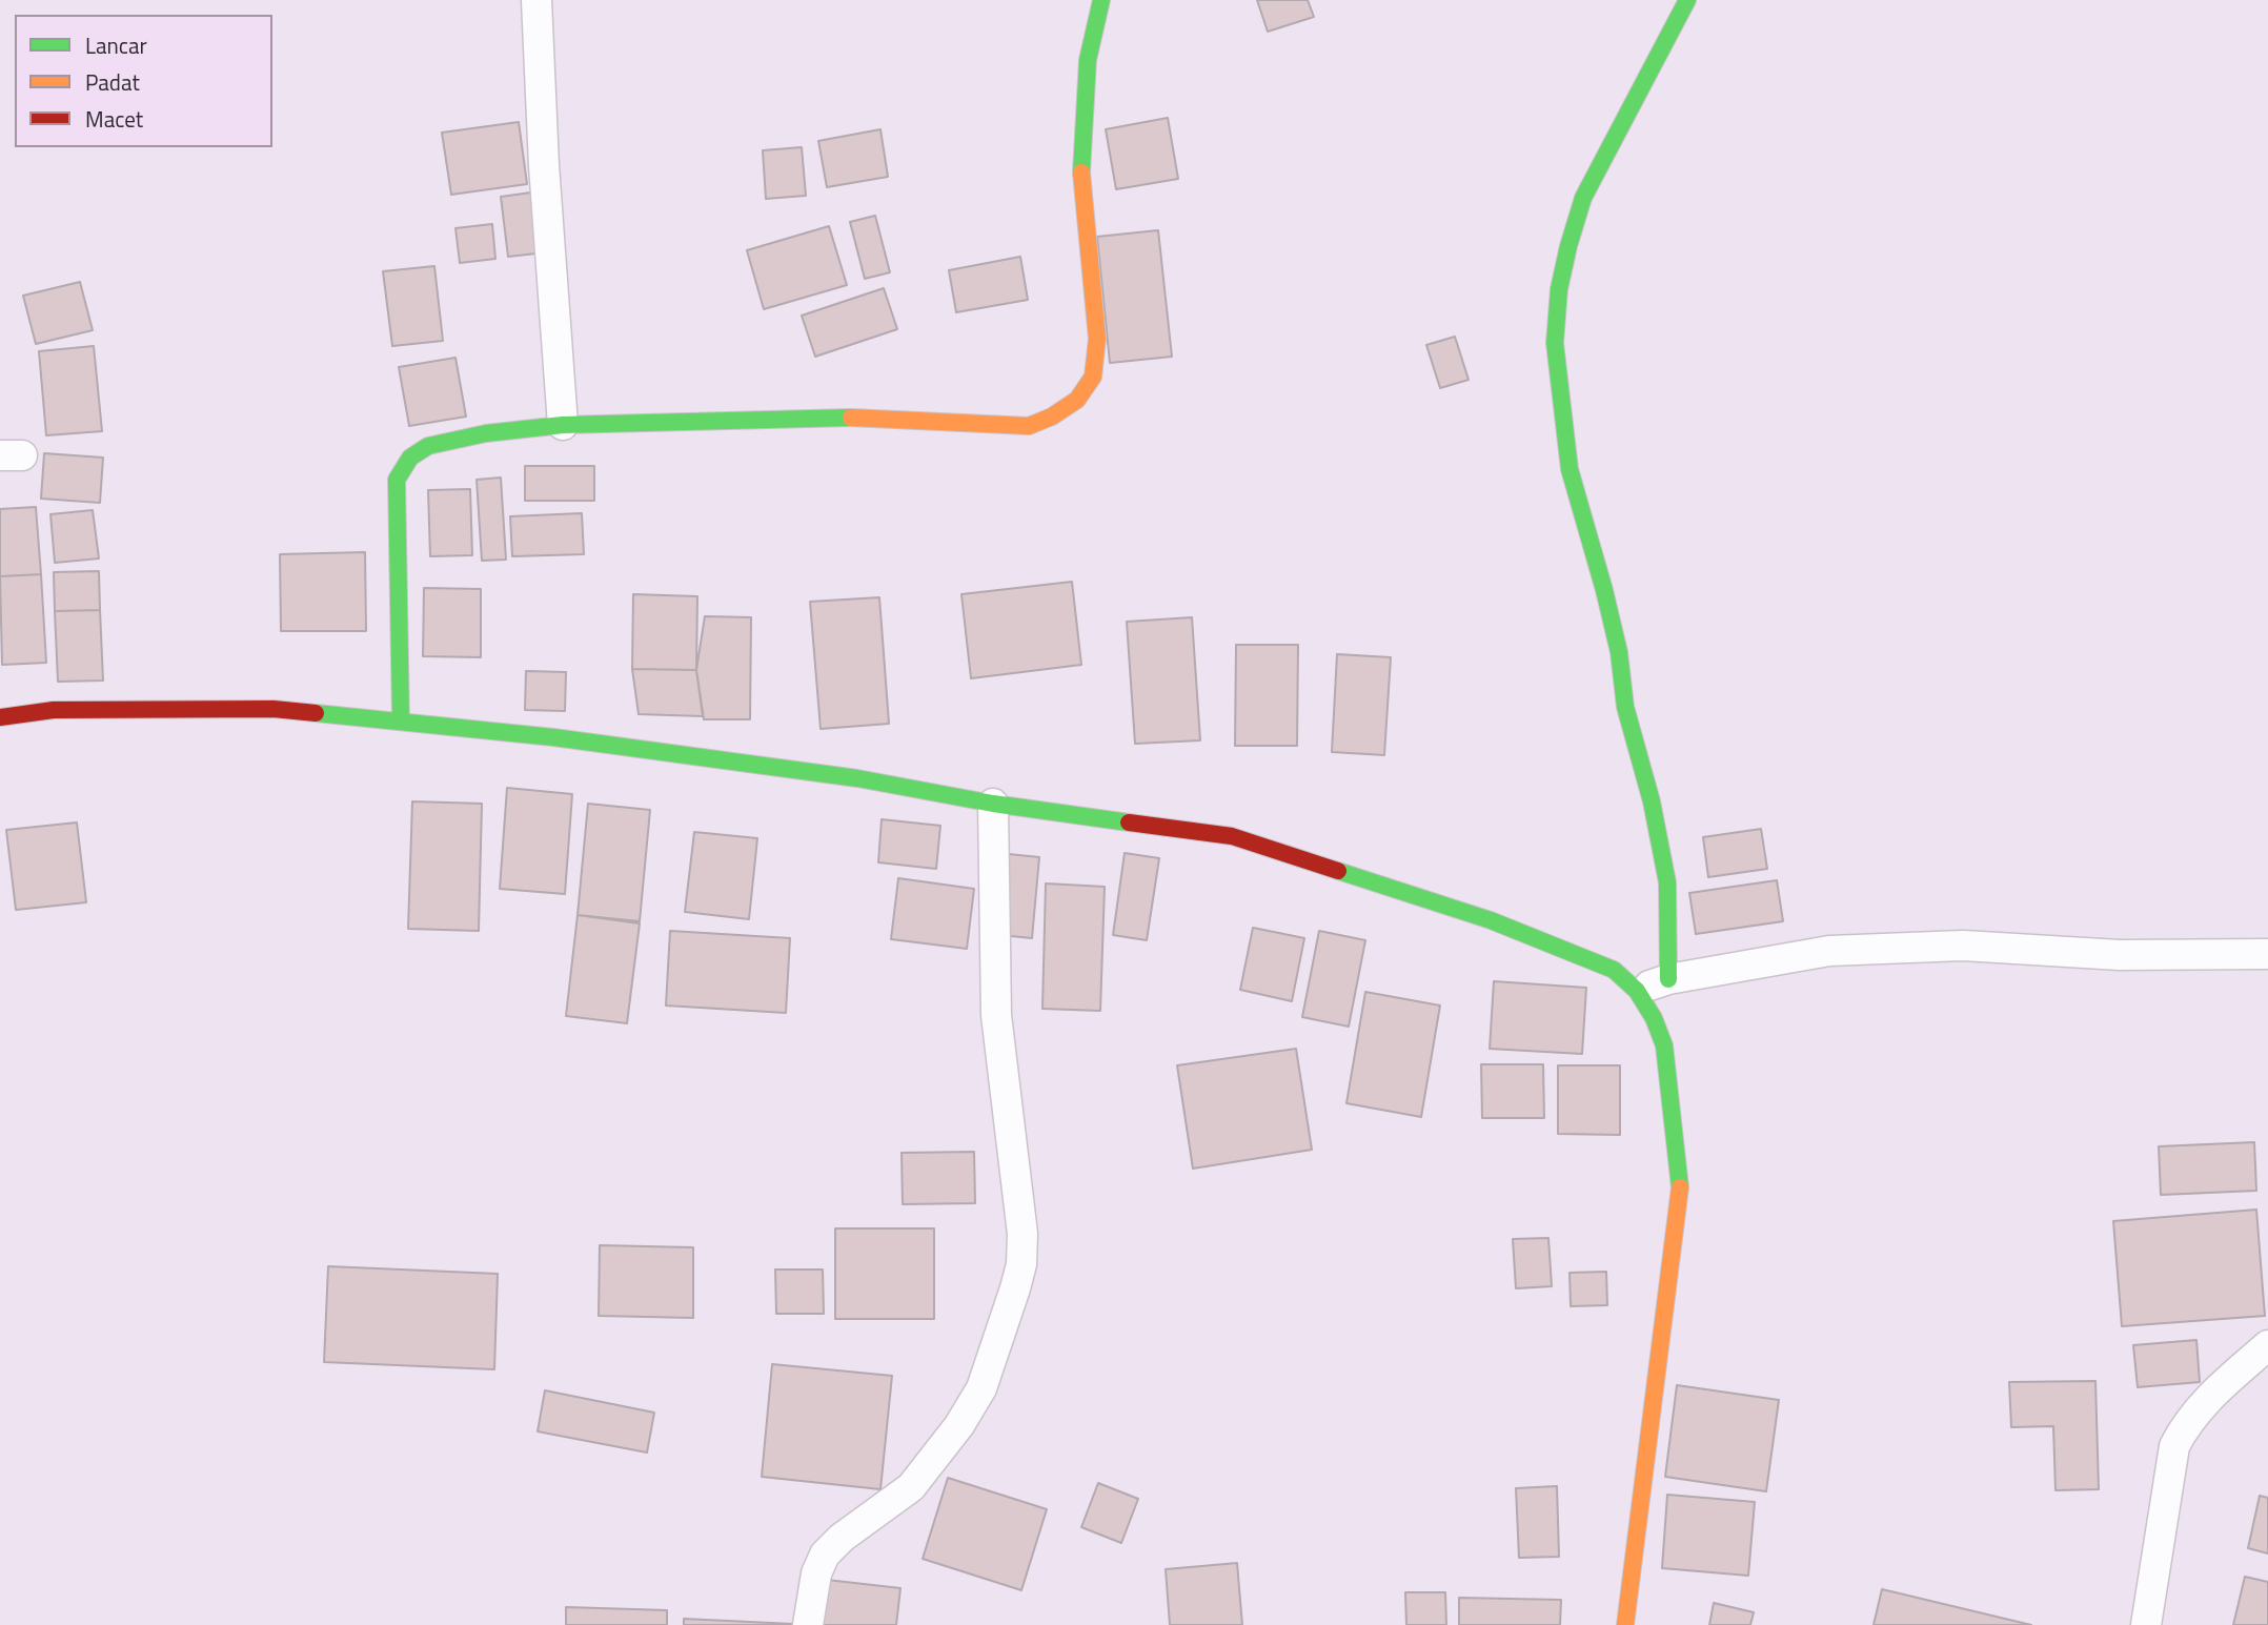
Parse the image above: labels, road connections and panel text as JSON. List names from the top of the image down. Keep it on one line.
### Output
{"legend":["Lancar","Padat","Macet"]}
